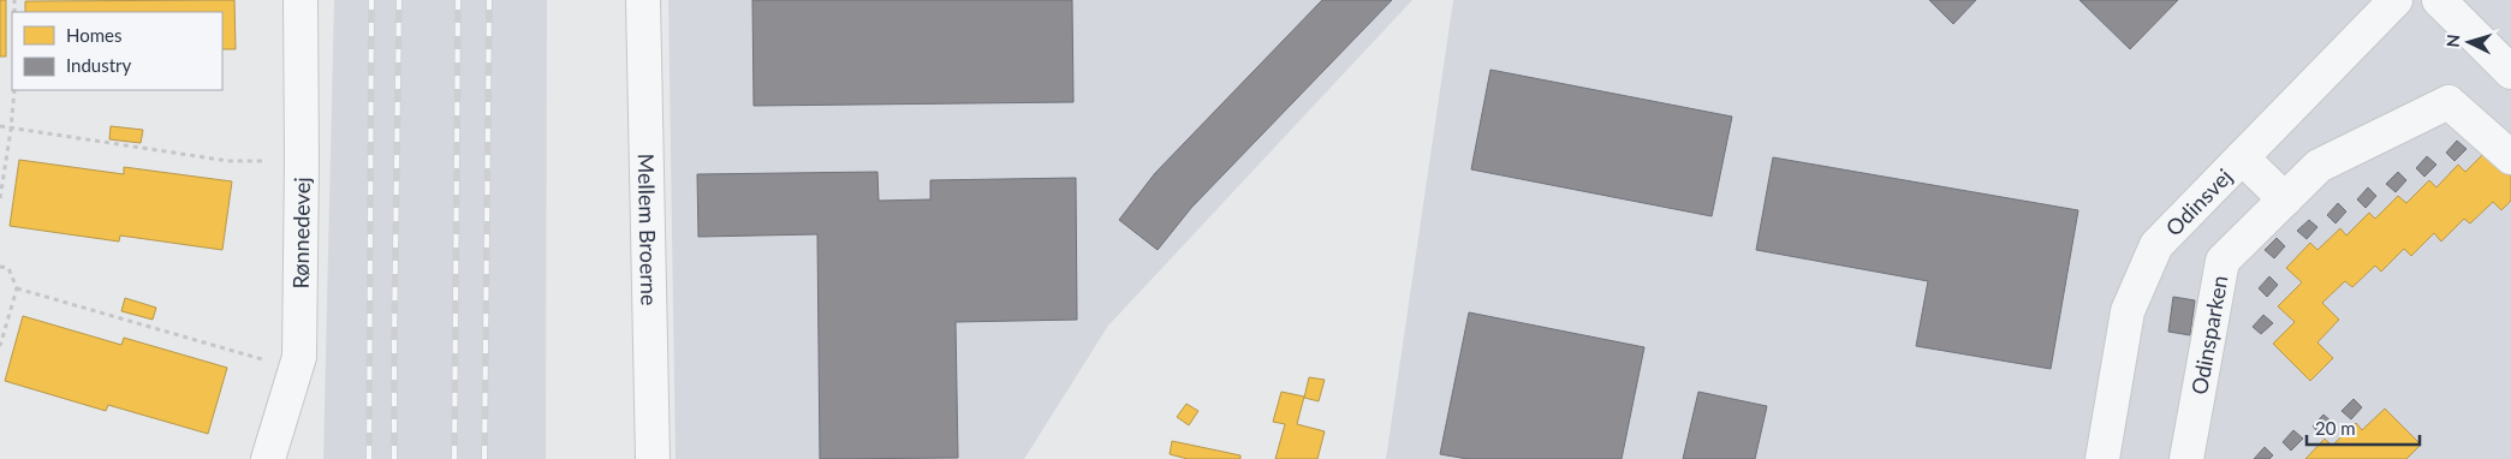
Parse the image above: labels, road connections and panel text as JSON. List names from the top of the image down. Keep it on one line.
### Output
{"streets":{"street":["Odinsvej","Mellem Broerne","Rønnedevej","Odinsparken"]},"legend":["Homes","Industry"],"scale_bar":"20 m","north":"left"}
